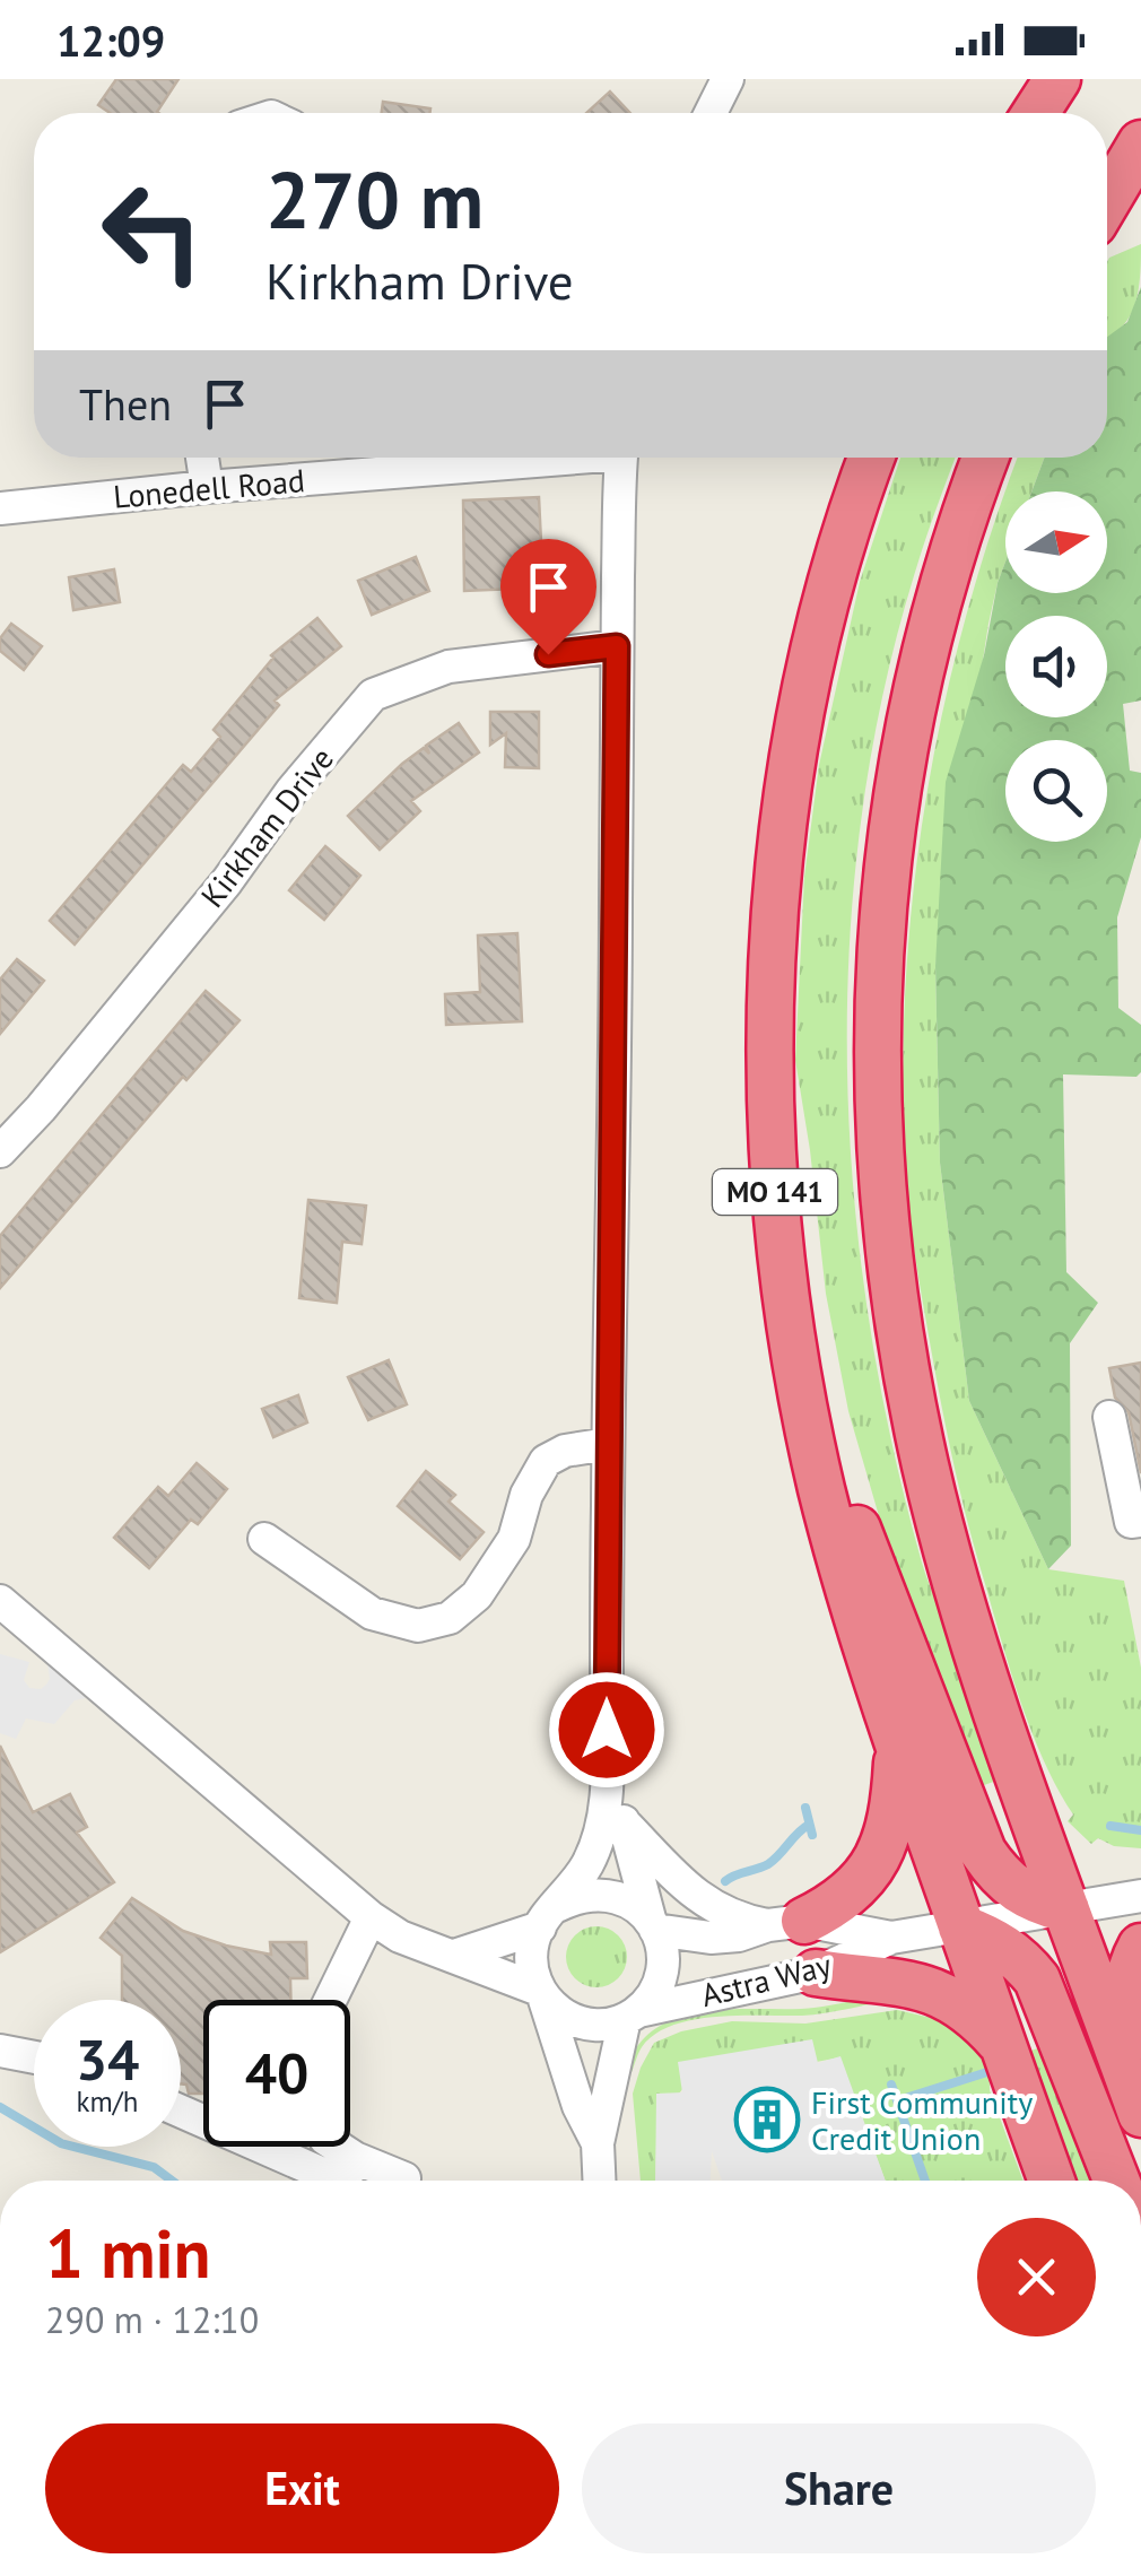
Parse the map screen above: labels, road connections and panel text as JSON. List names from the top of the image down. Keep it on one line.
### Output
{"streets":{"highway":["MO 141"],"street":["Lonedell Road","Kirkham Drive","Astra Way"]},"crossings":[["MO 141","Astra Way"]],"places":{"building":["First Community Credit Union"]},"north":"right","page":{"status":"12:09","turn":["270 m","Kirkham Drive"],"then":"Then","speed":"34 km/h","limit":"40","heading":["1 min","290 m · 12:10"],"buttons":["Exit","Share"]}}
